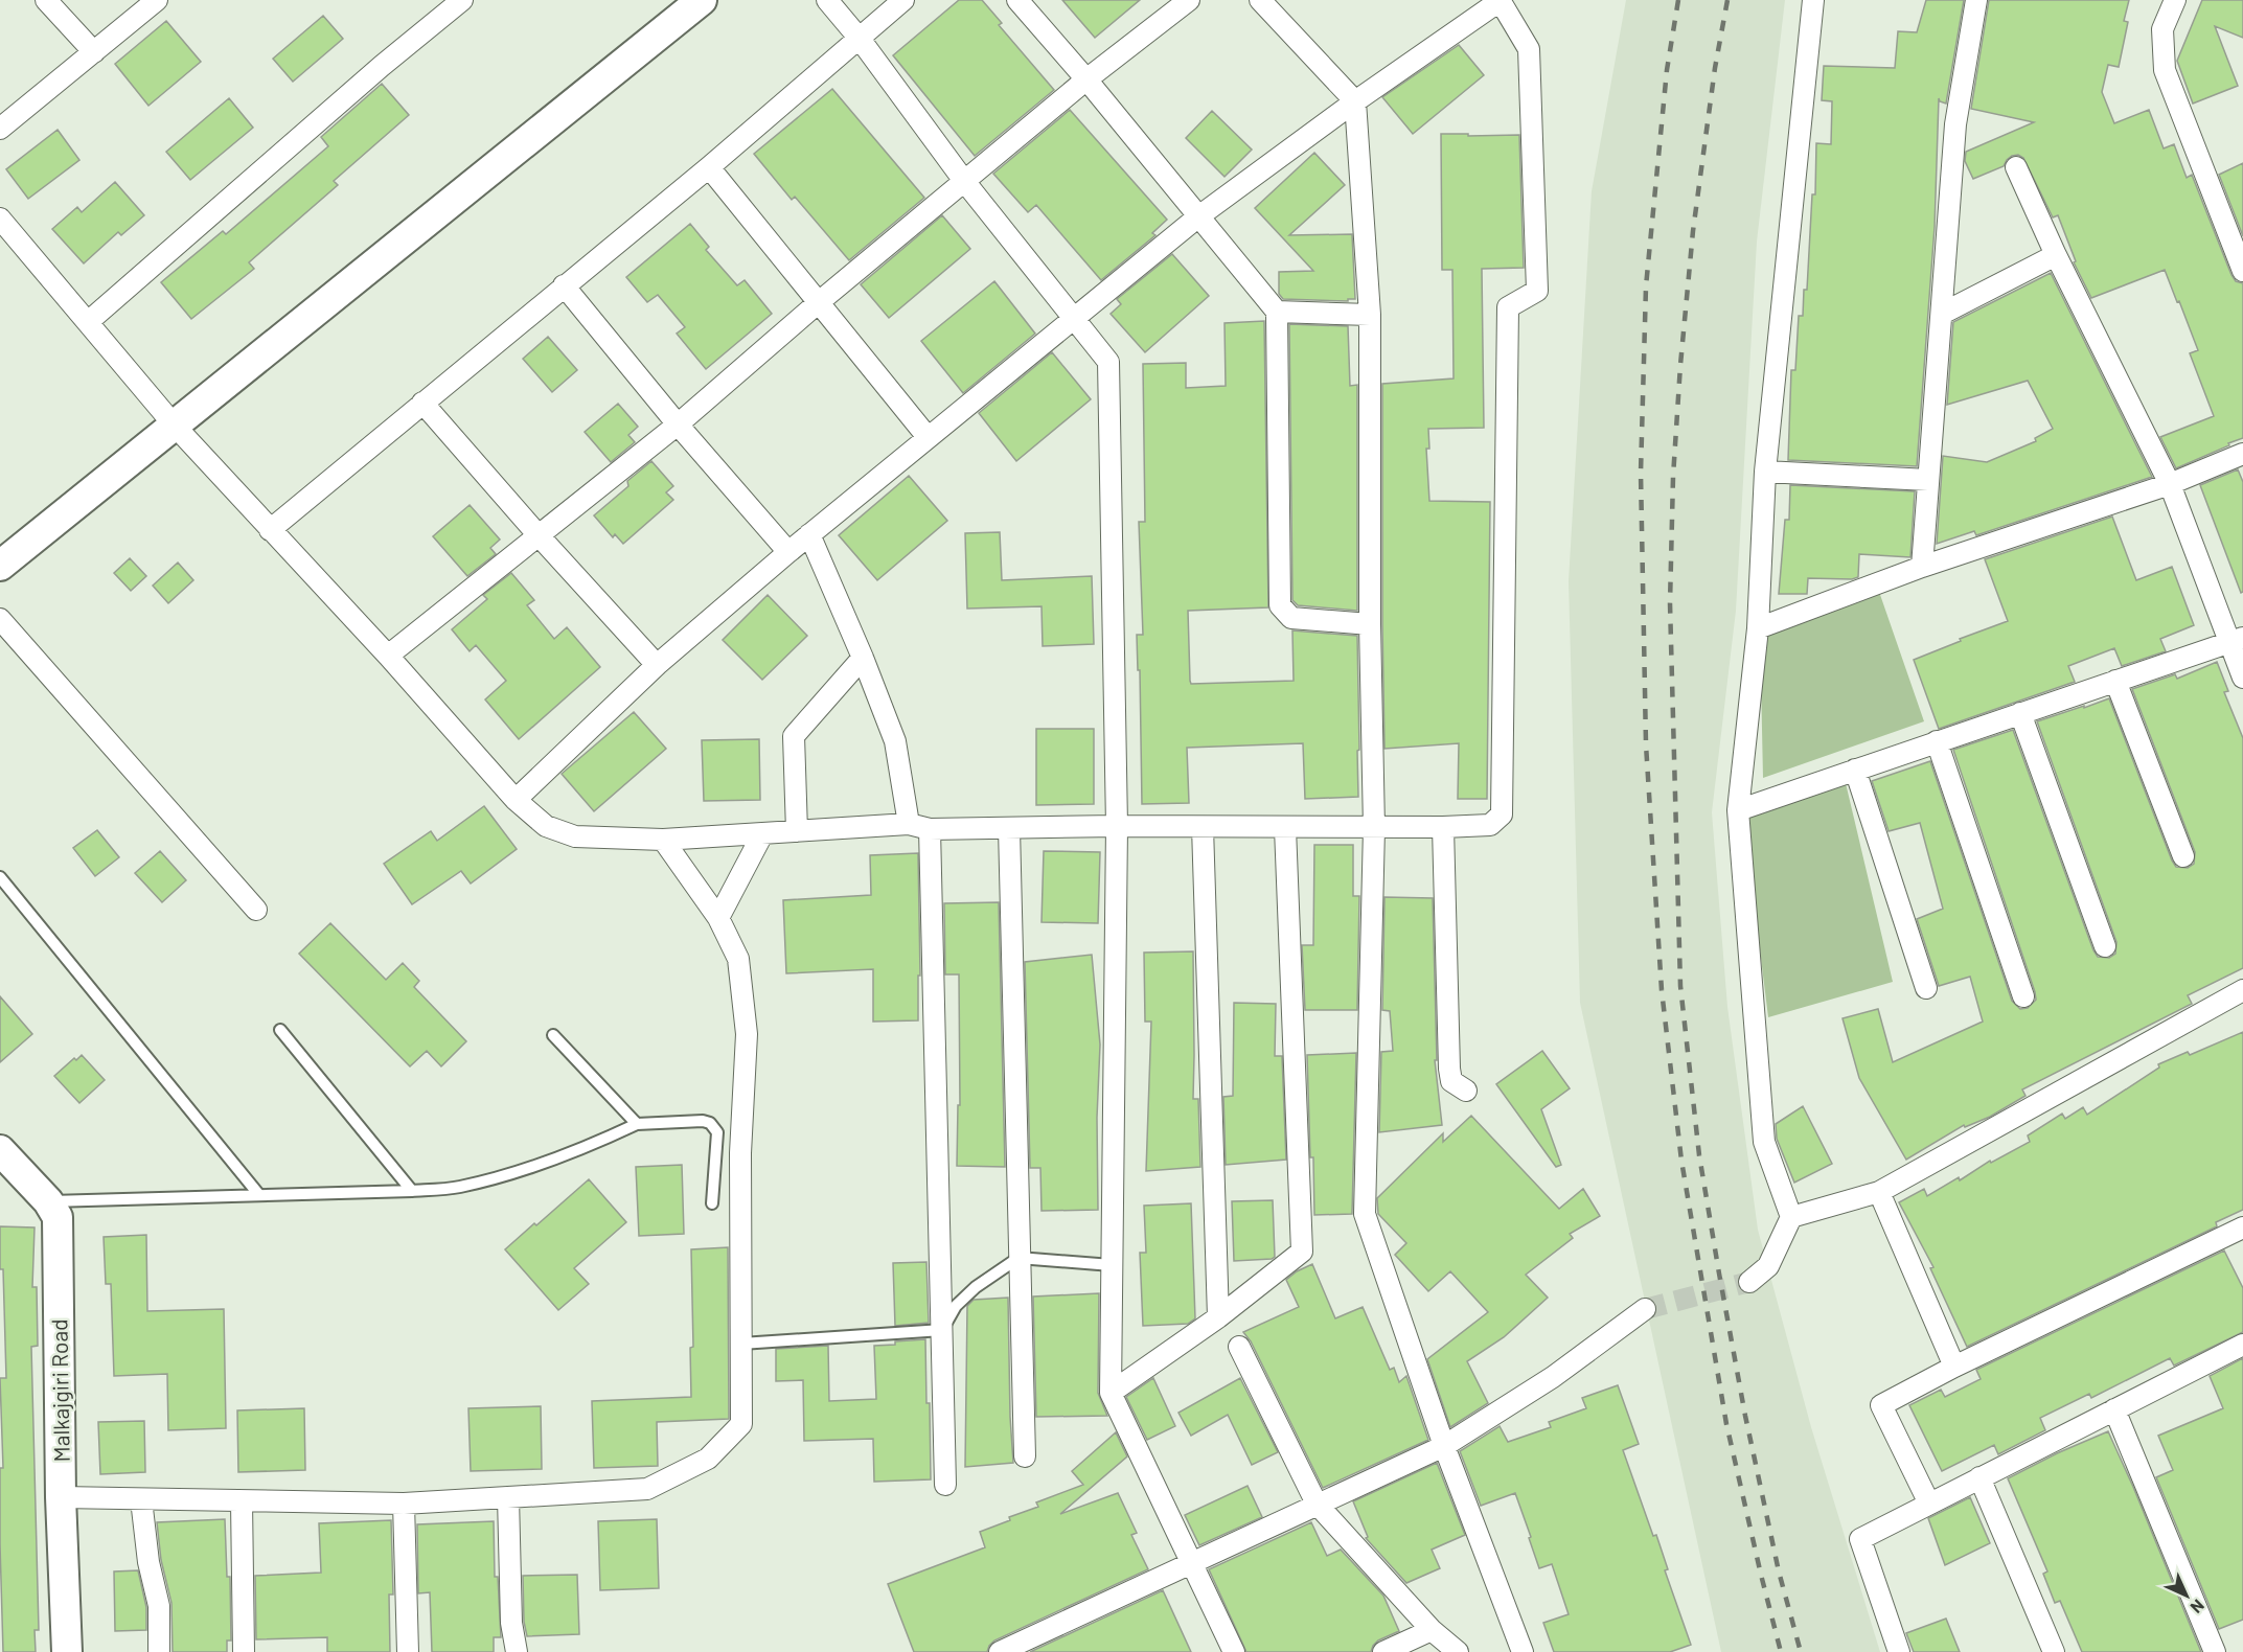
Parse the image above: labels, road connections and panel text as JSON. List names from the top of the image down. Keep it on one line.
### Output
{"streets":{"street":["Malkajgiri Road"]},"north":"bottom right"}
